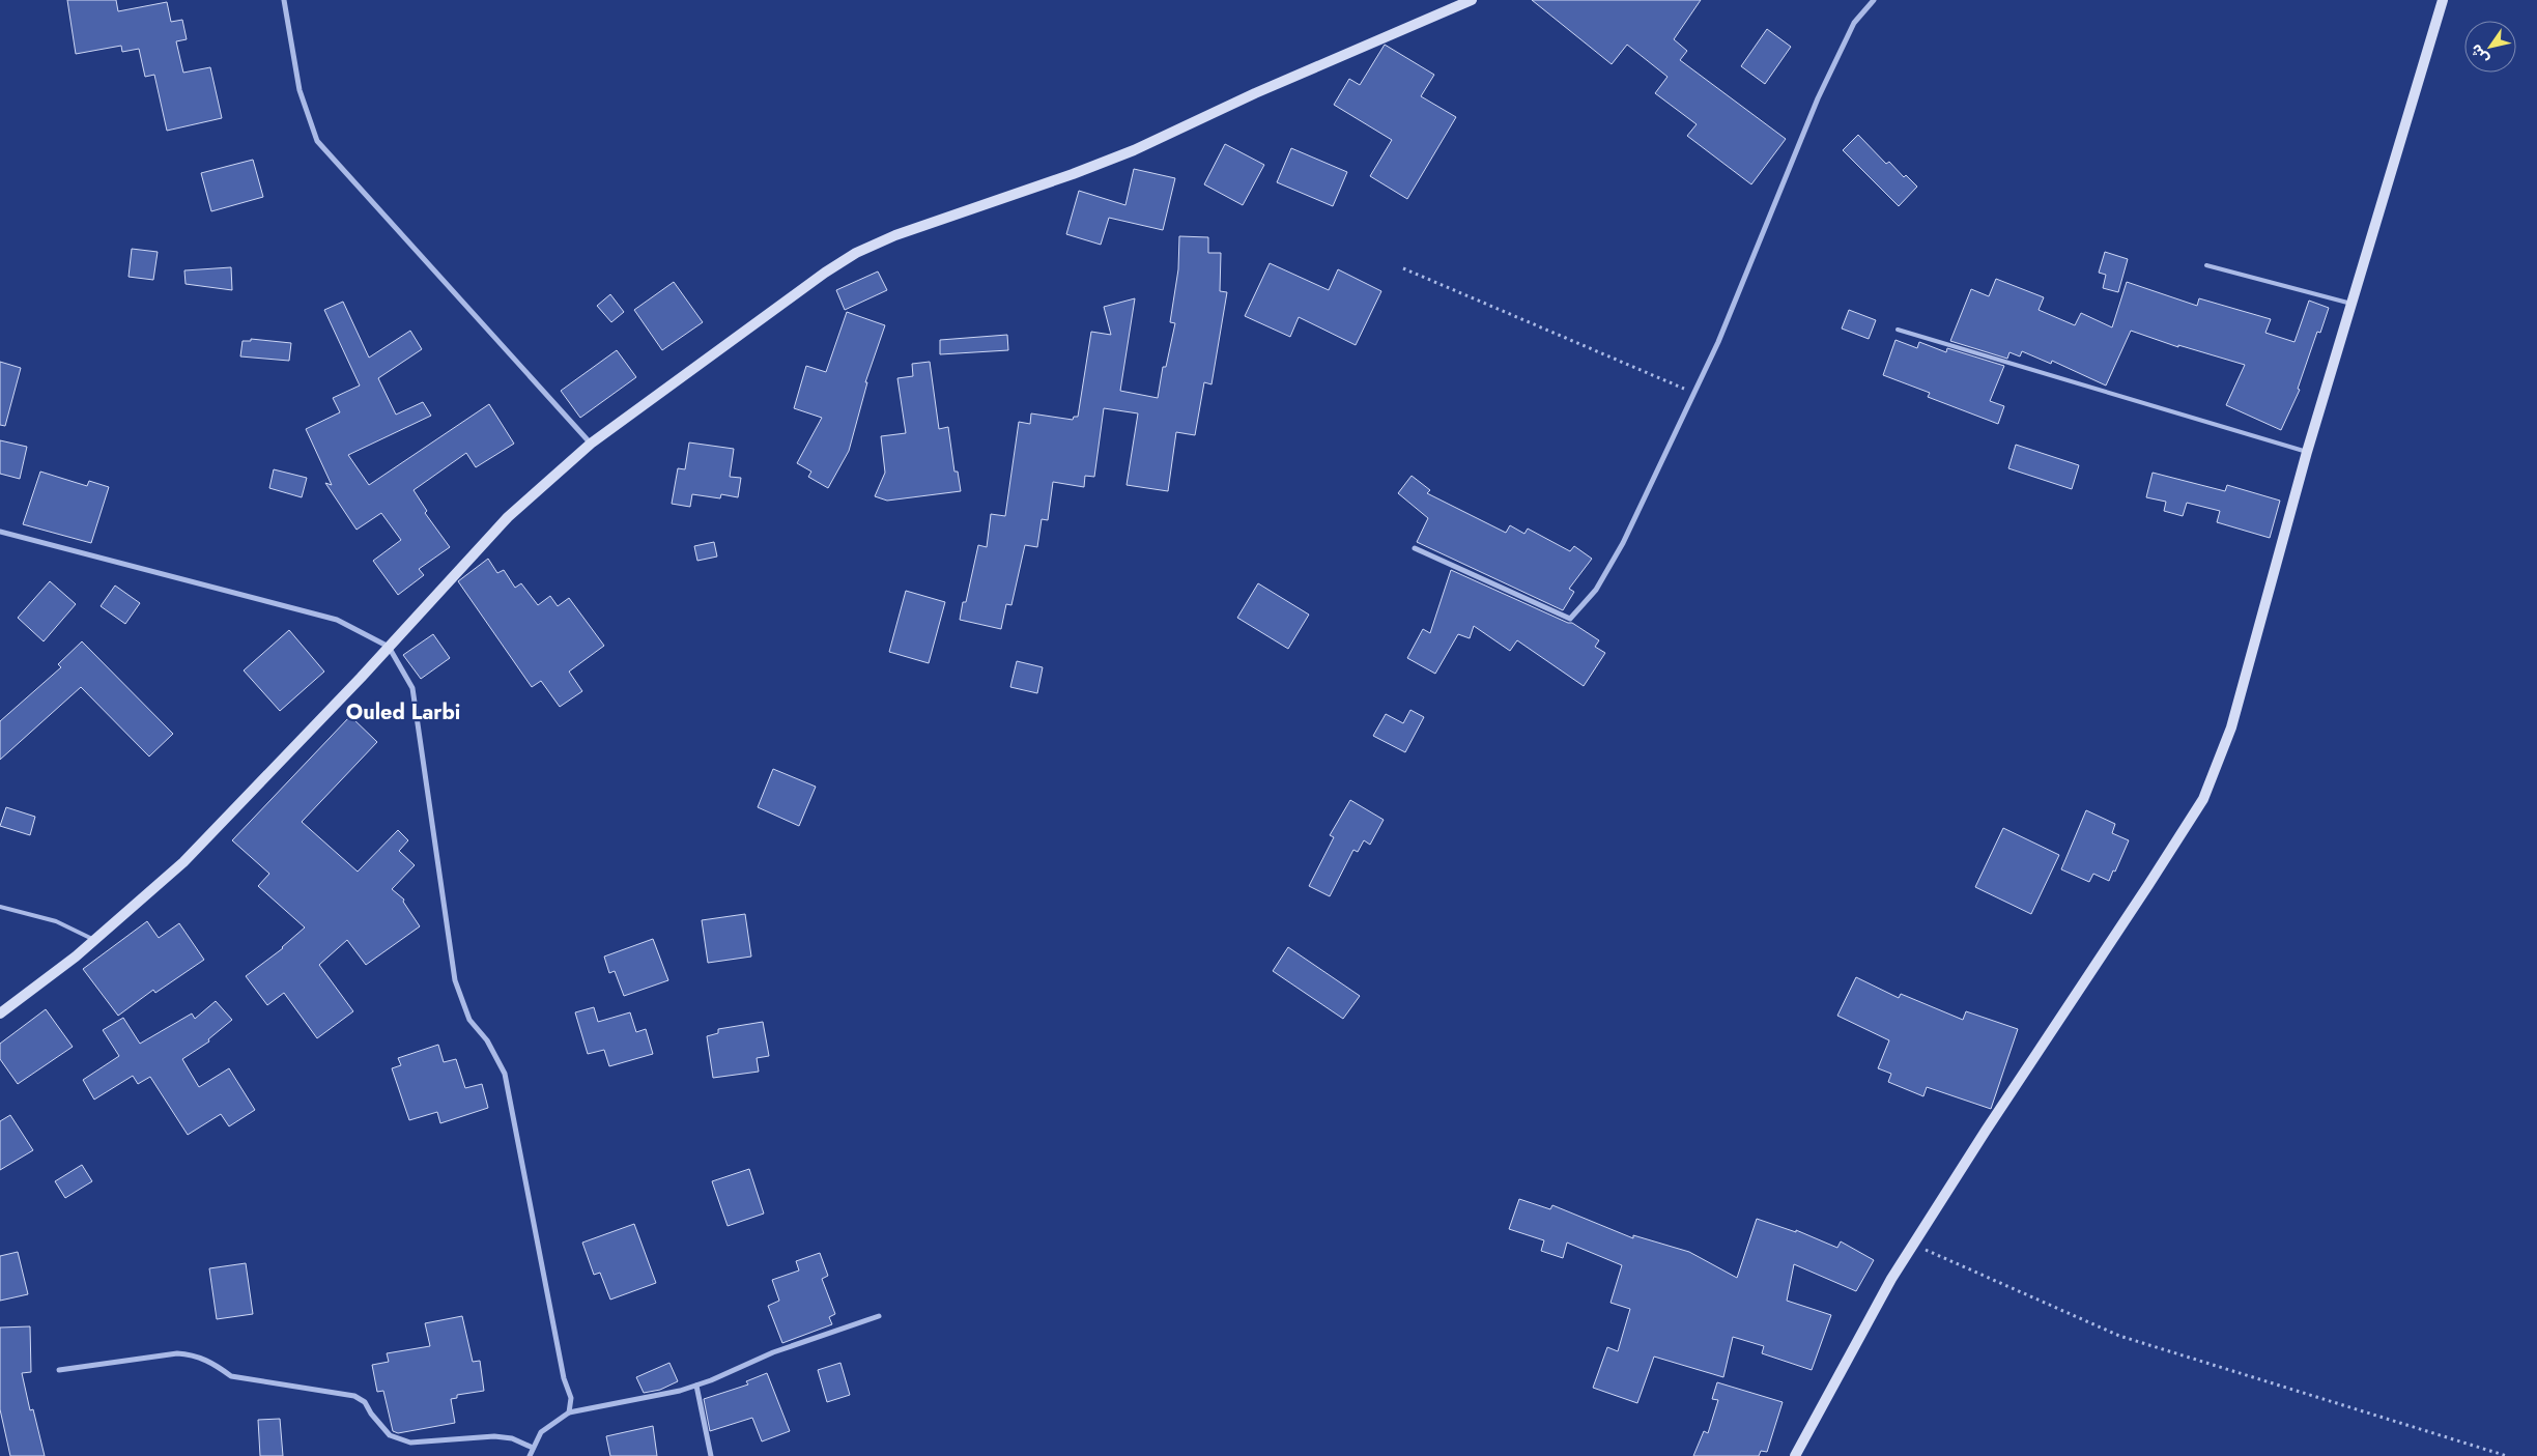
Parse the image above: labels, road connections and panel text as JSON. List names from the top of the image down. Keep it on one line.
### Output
{"districts":["Ouled Larbi"],"north":"bottom left"}
